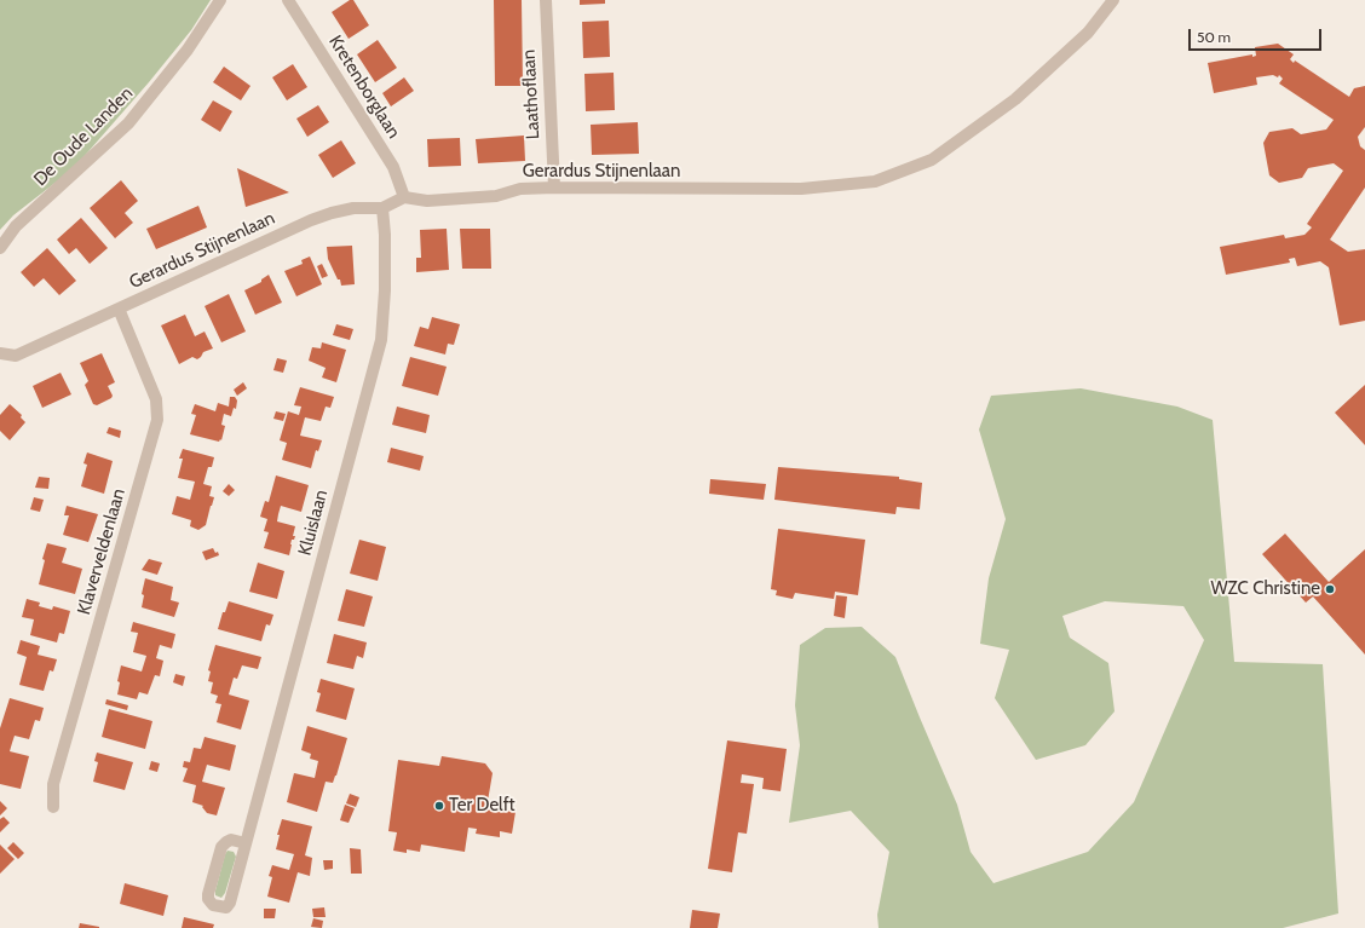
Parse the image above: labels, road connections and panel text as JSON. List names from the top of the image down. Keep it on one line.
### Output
{"streets":{"street":["Kretenborglaan","Laathoflaan","De Oude Landen","Gerardus Stijnenlaan","Kluislaan","Klaverveldenlaan"]},"crossings":[["Kretenborglaan","Gerardus Stijnenlaan"],["Laathoflaan","Gerardus Stijnenlaan"],["Gerardus Stijnenlaan","Kluislaan"],["Gerardus Stijnenlaan","Klaverveldenlaan"]],"places":["WZC Christine","Ter Delft"],"scale_bar":"50 m"}
